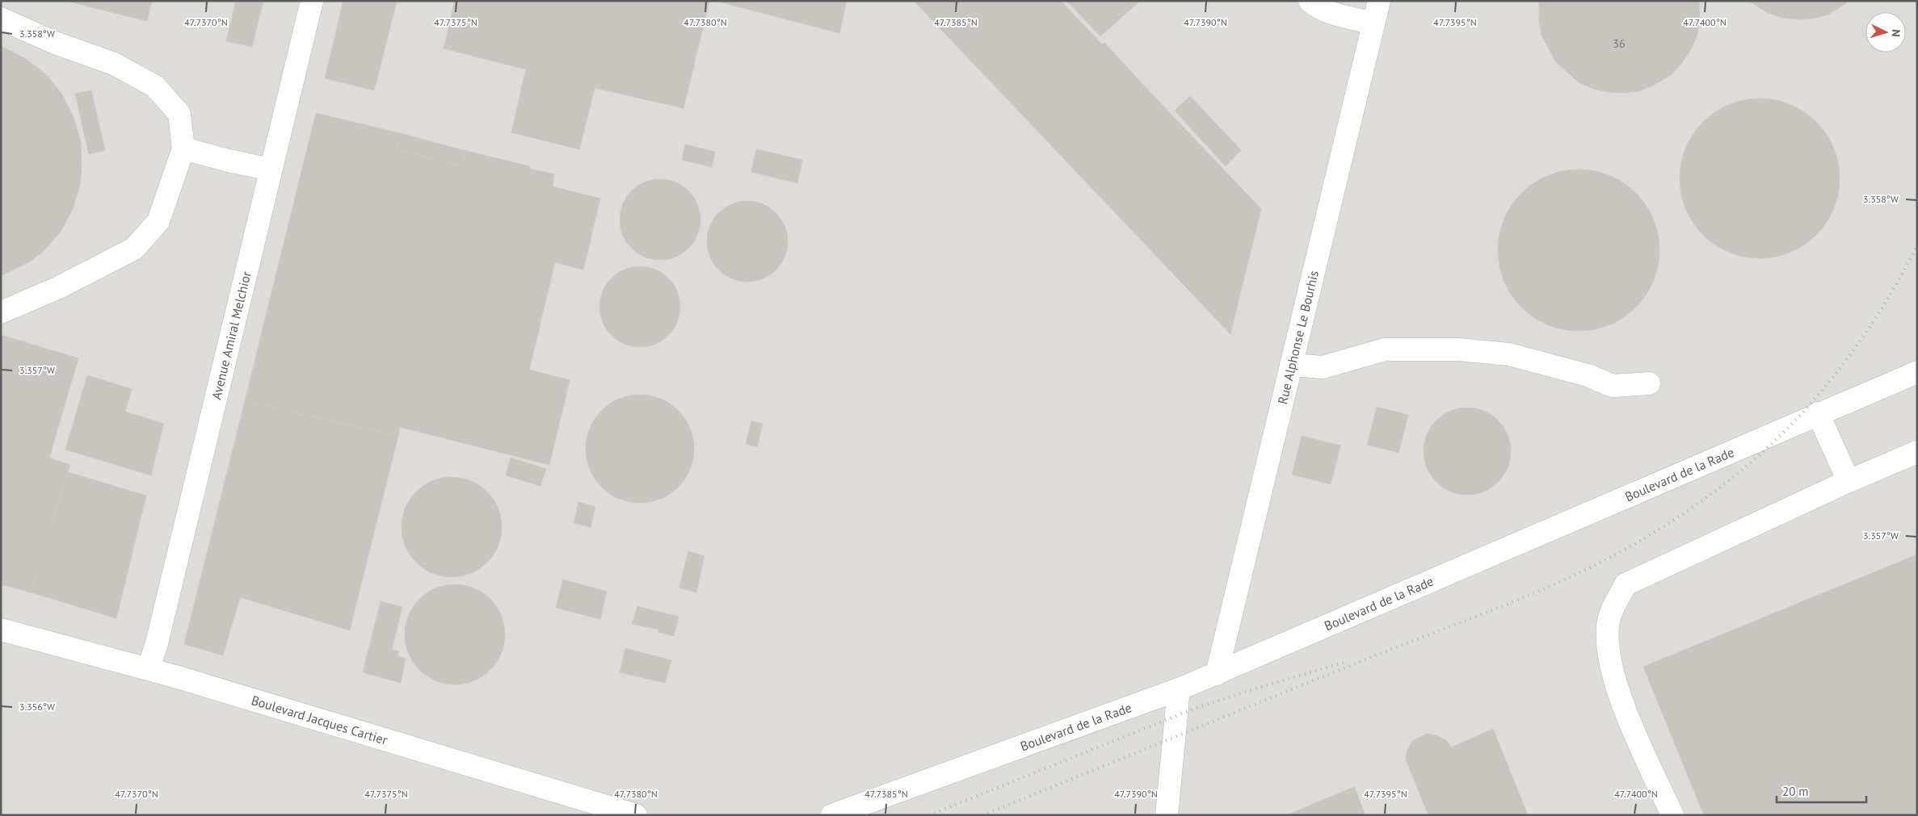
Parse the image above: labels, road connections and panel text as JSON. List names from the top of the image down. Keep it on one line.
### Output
{"streets":{"street":["Avenue Amiral Melchior","Rue Alphonse Le Bourhis","Boulevard de la Rade","Boulevard Jacques Cartier"]},"crossings":[["Avenue Amiral Melchior","Boulevard Jacques Cartier"],["Rue Alphonse Le Bourhis","Boulevard de la Rade"]],"house_numbers":["36"],"scale_bar":"20 m","north":"right","coordinates":["47.7370°N","47.7375°N","47.7380°N","47.7385°N","47.7390°N","47.7395°N","47.7400°N","3.358°W","3.357°W","3.356°W"]}
